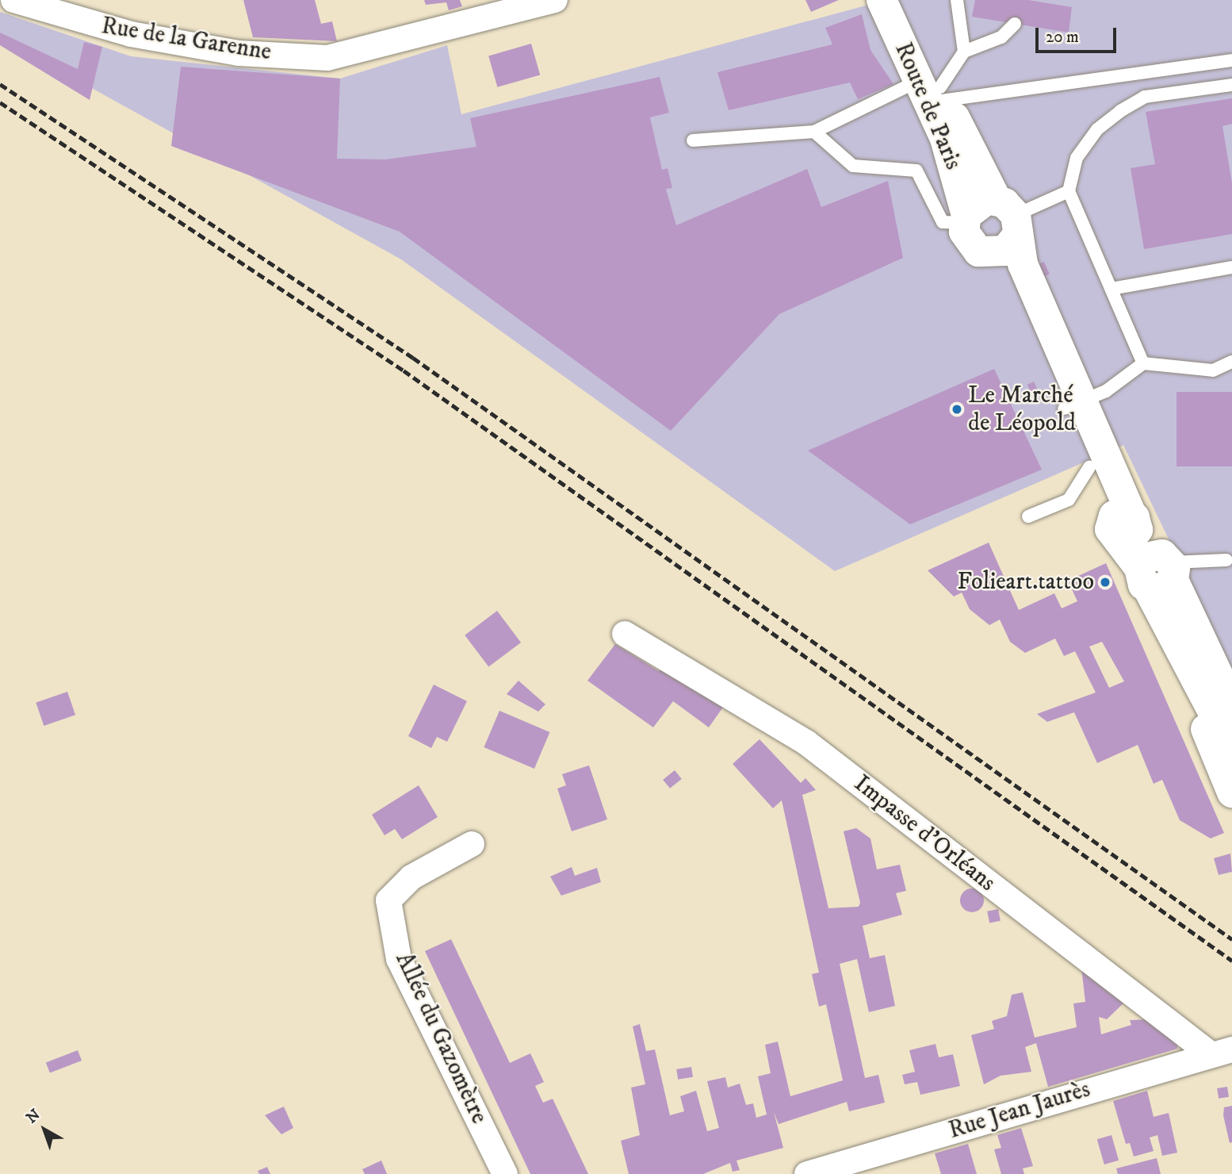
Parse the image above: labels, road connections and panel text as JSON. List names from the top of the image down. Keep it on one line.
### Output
{"streets":{"main road":["Route de Paris"],"street":["Rue de la Garenne","Impasse d'Orléans","Allée du Gazomètre","Rue Jean Jaurès"]},"crossings":[["Impasse d'Orléans","Rue Jean Jaurès"]],"places":["Le Marché de Léopold","Folieart.tattoo"],"scale_bar":"20 m","north":"top left"}
